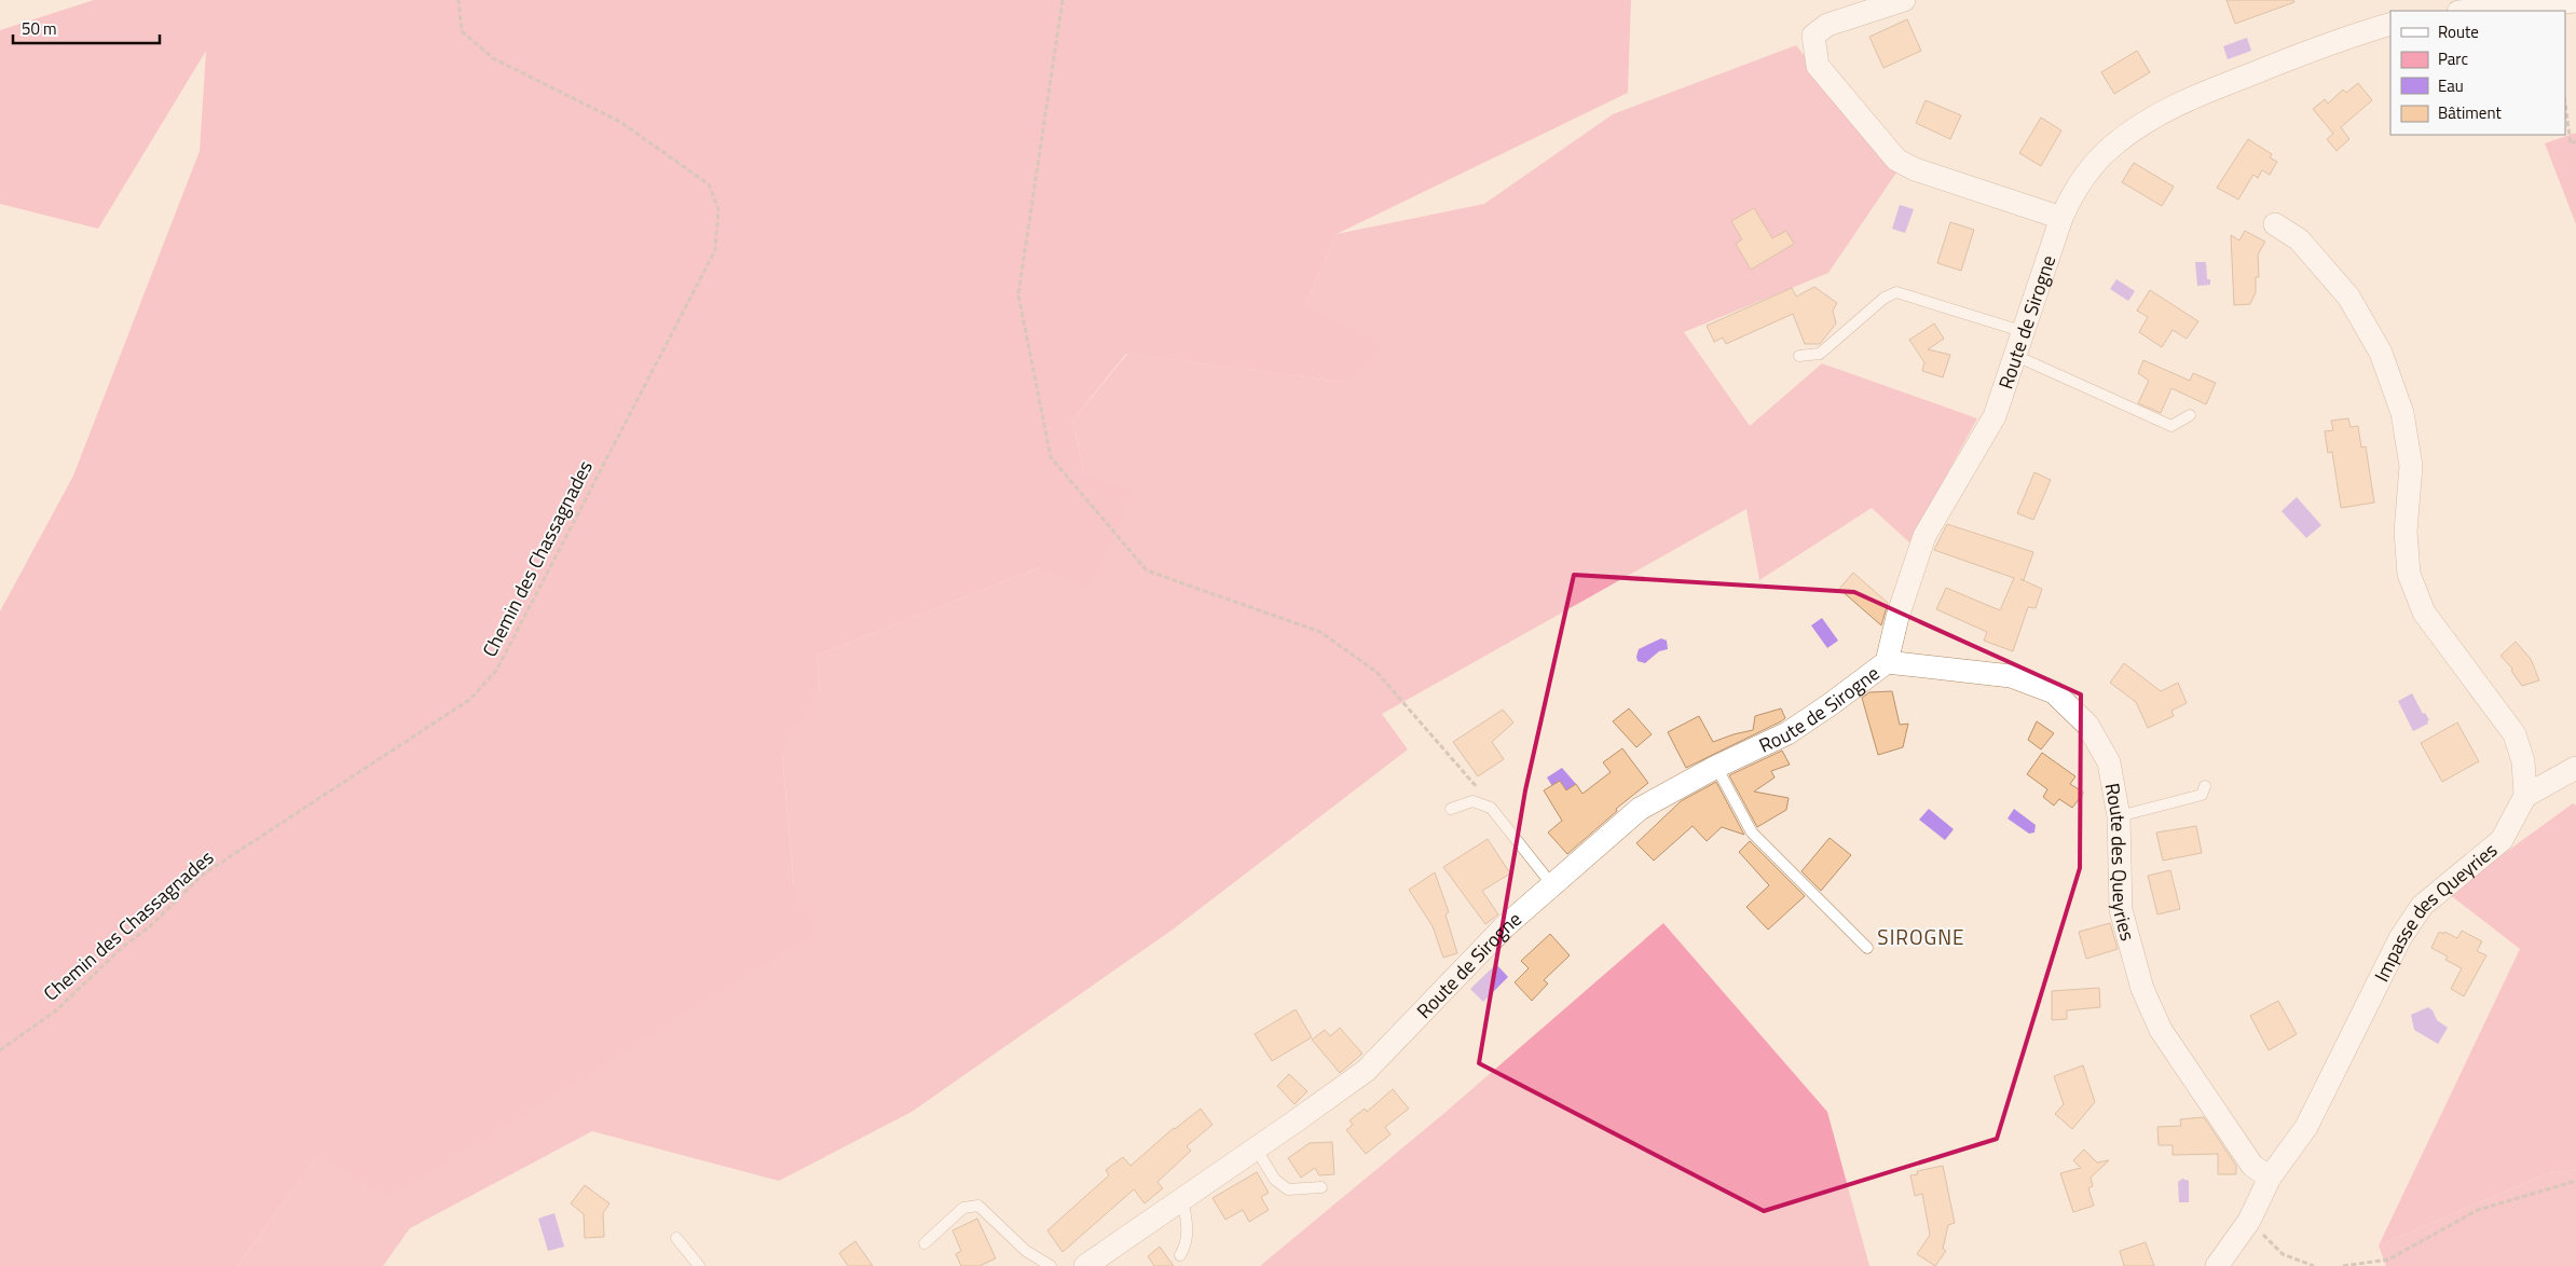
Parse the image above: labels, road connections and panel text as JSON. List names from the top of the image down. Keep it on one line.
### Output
{"streets":{"street":["Route de Sirogne","Route des Queyries","Impasse des Queyries"],"path":["Chemin des Chassagnades"]},"crossings":[["Route de Sirogne","Route des Queyries"],["Route des Queyries","Impasse des Queyries"]],"districts":["SIROGNE"],"legend":["Route","Parc","Eau","Bâtiment"],"scale_bar":"50 m"}
